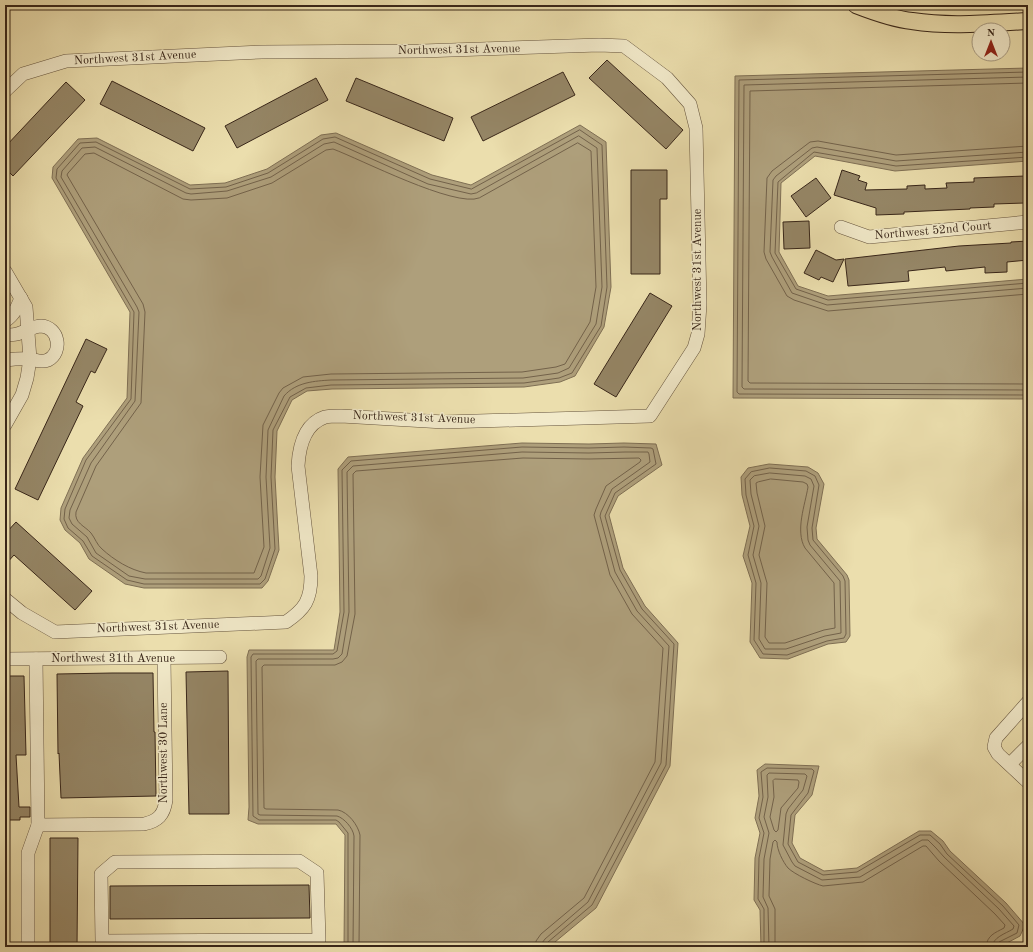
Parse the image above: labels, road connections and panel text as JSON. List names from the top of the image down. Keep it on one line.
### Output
{"streets":{"street":["Northwest 31st Avenue","Northwest 52nd Court","Northwest 31th Avenue","Northwest 30 Lane"]},"crossings":[["Northwest 31th Avenue","Northwest 30 Lane"]],"north":"top"}
